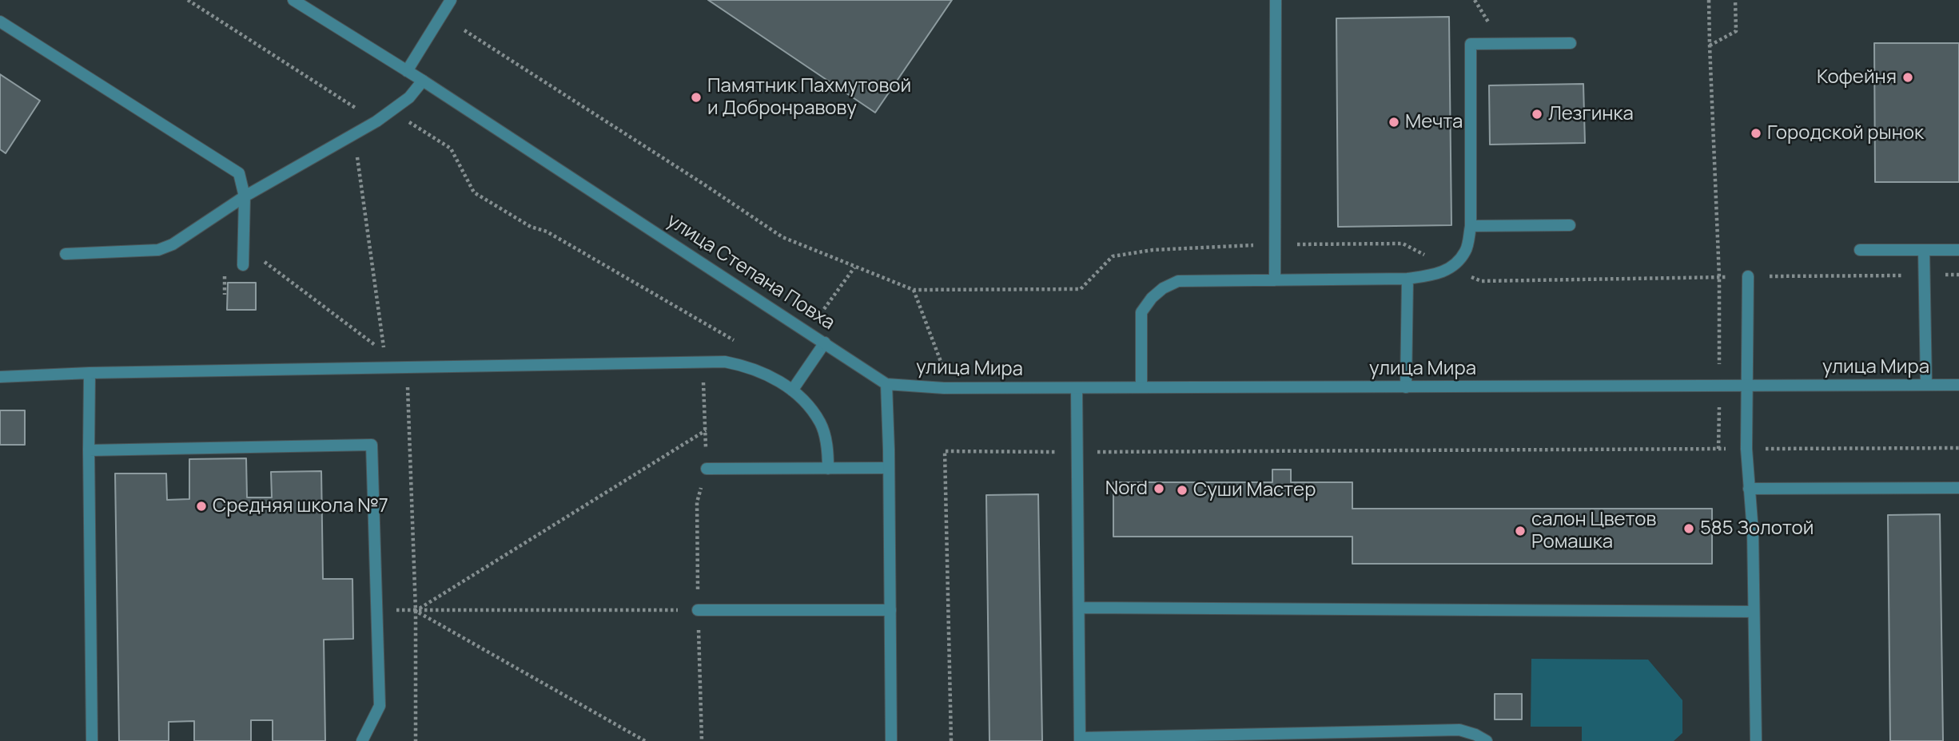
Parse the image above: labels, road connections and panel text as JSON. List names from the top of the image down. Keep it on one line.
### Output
{"streets":{"street":["улица Степана Повха","улица Мира"]},"crossings":[["улица Степана Повха","улица Мира"]],"places":["Кофейня","Памятник Пахмутовой и Добронравову","Лезгинка","Мечта","Городской рынок","Nord","Суши Мастер","Средняя школа №7","585 Золотой","салон Цветов Ромашка"]}
